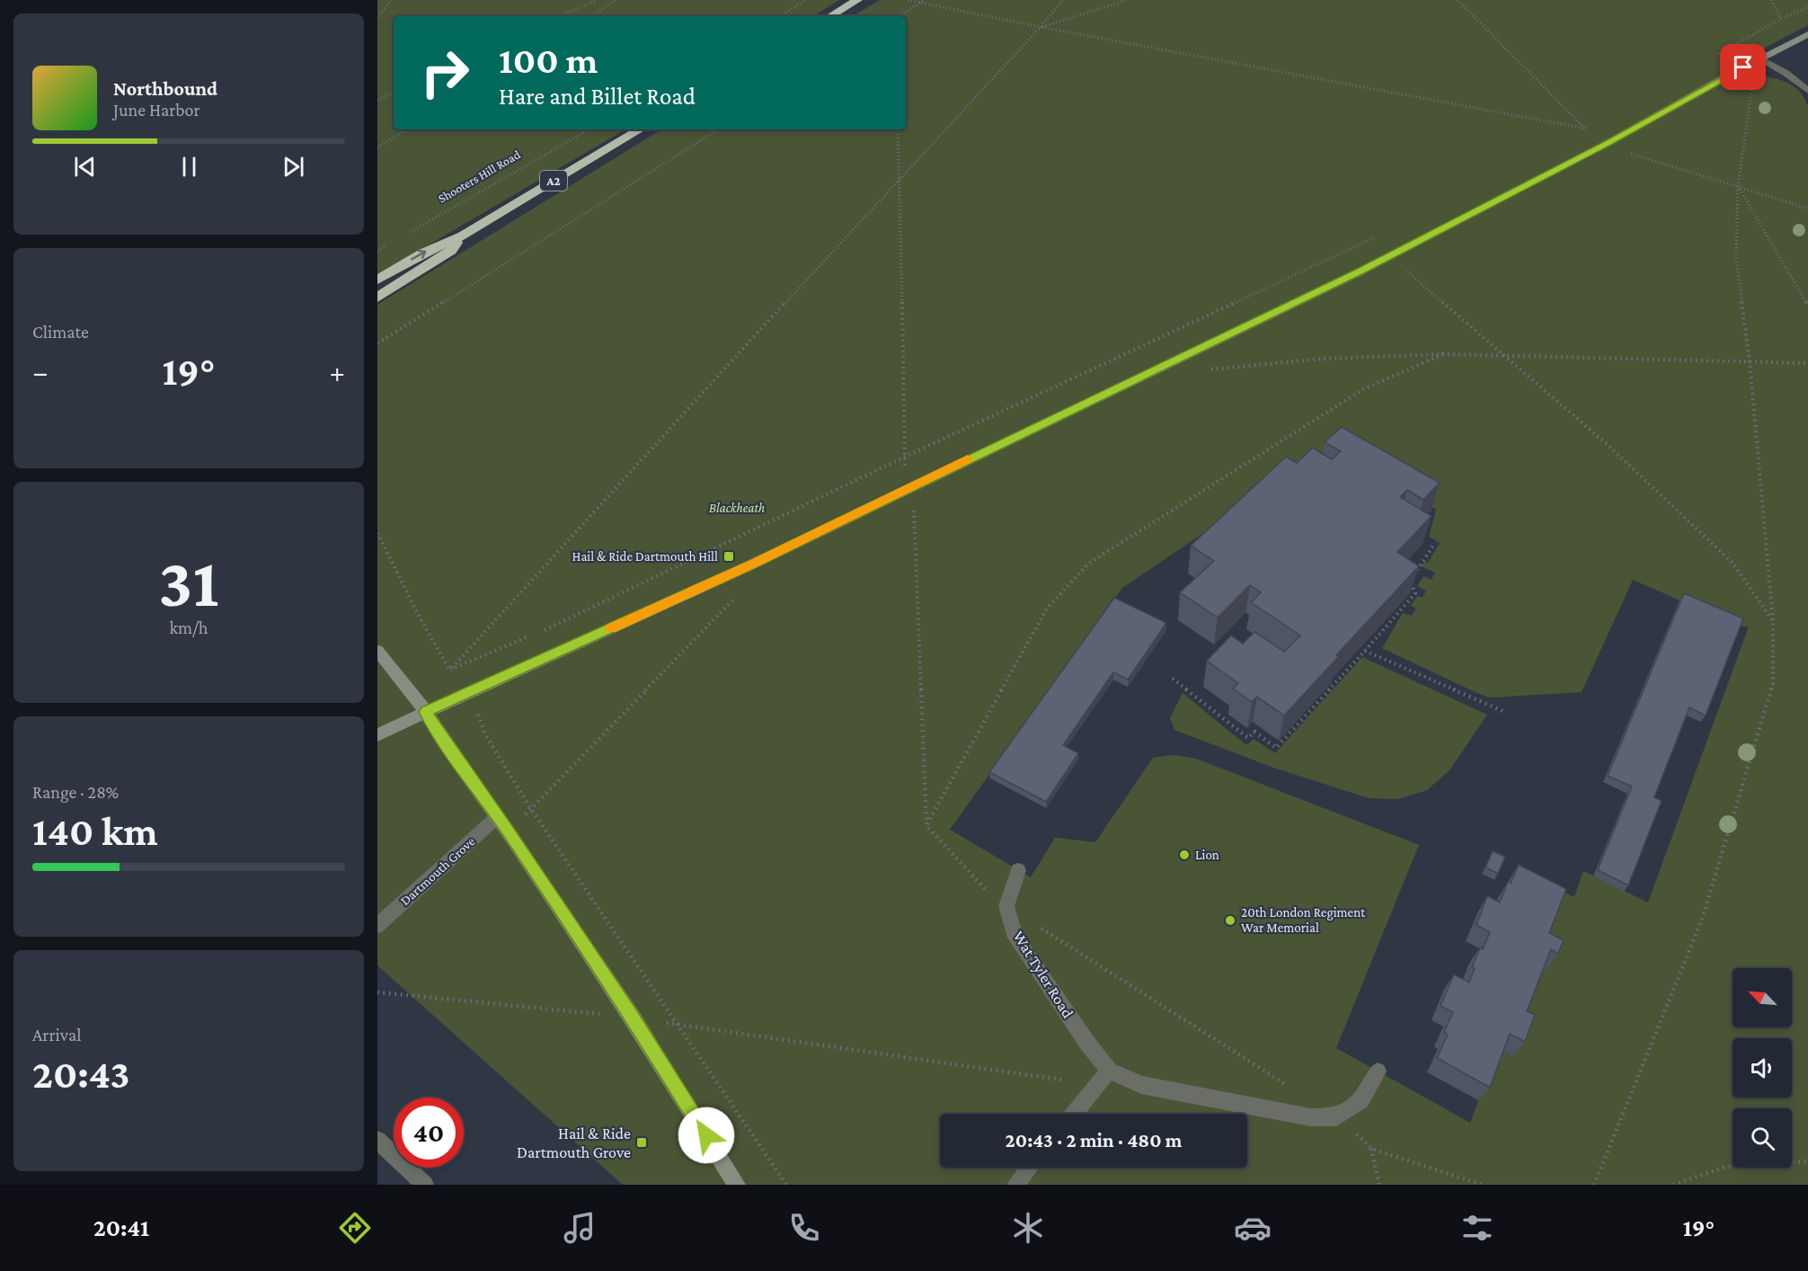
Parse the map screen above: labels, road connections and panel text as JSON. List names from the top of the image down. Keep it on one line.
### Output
{"streets":{"highway":["A2"],"street":["Dartmouth Grove","Wat Tyler Road"],"path":["Shooters Hill Road"]},"parks":["Blackheath"],"places":{"transit":["Hail & Ride Dartmouth Hill","Hail & Ride Dartmouth Grove"],"other":["Lion","20th London Regiment War Memorial"]},"north":"top left","page":{"turn":["100 m","Hare and Billet Road"],"song":["Northbound","June Harbor"],"tile":["Climate",["31","km/h"],["Range · 28%","140 km"],["Arrival","20:43"]],"heat":["−","19°","+"],"limit":"40","trip":"20:43 · 2 min · 480 m","tabs":["20:41","19°"]}}
